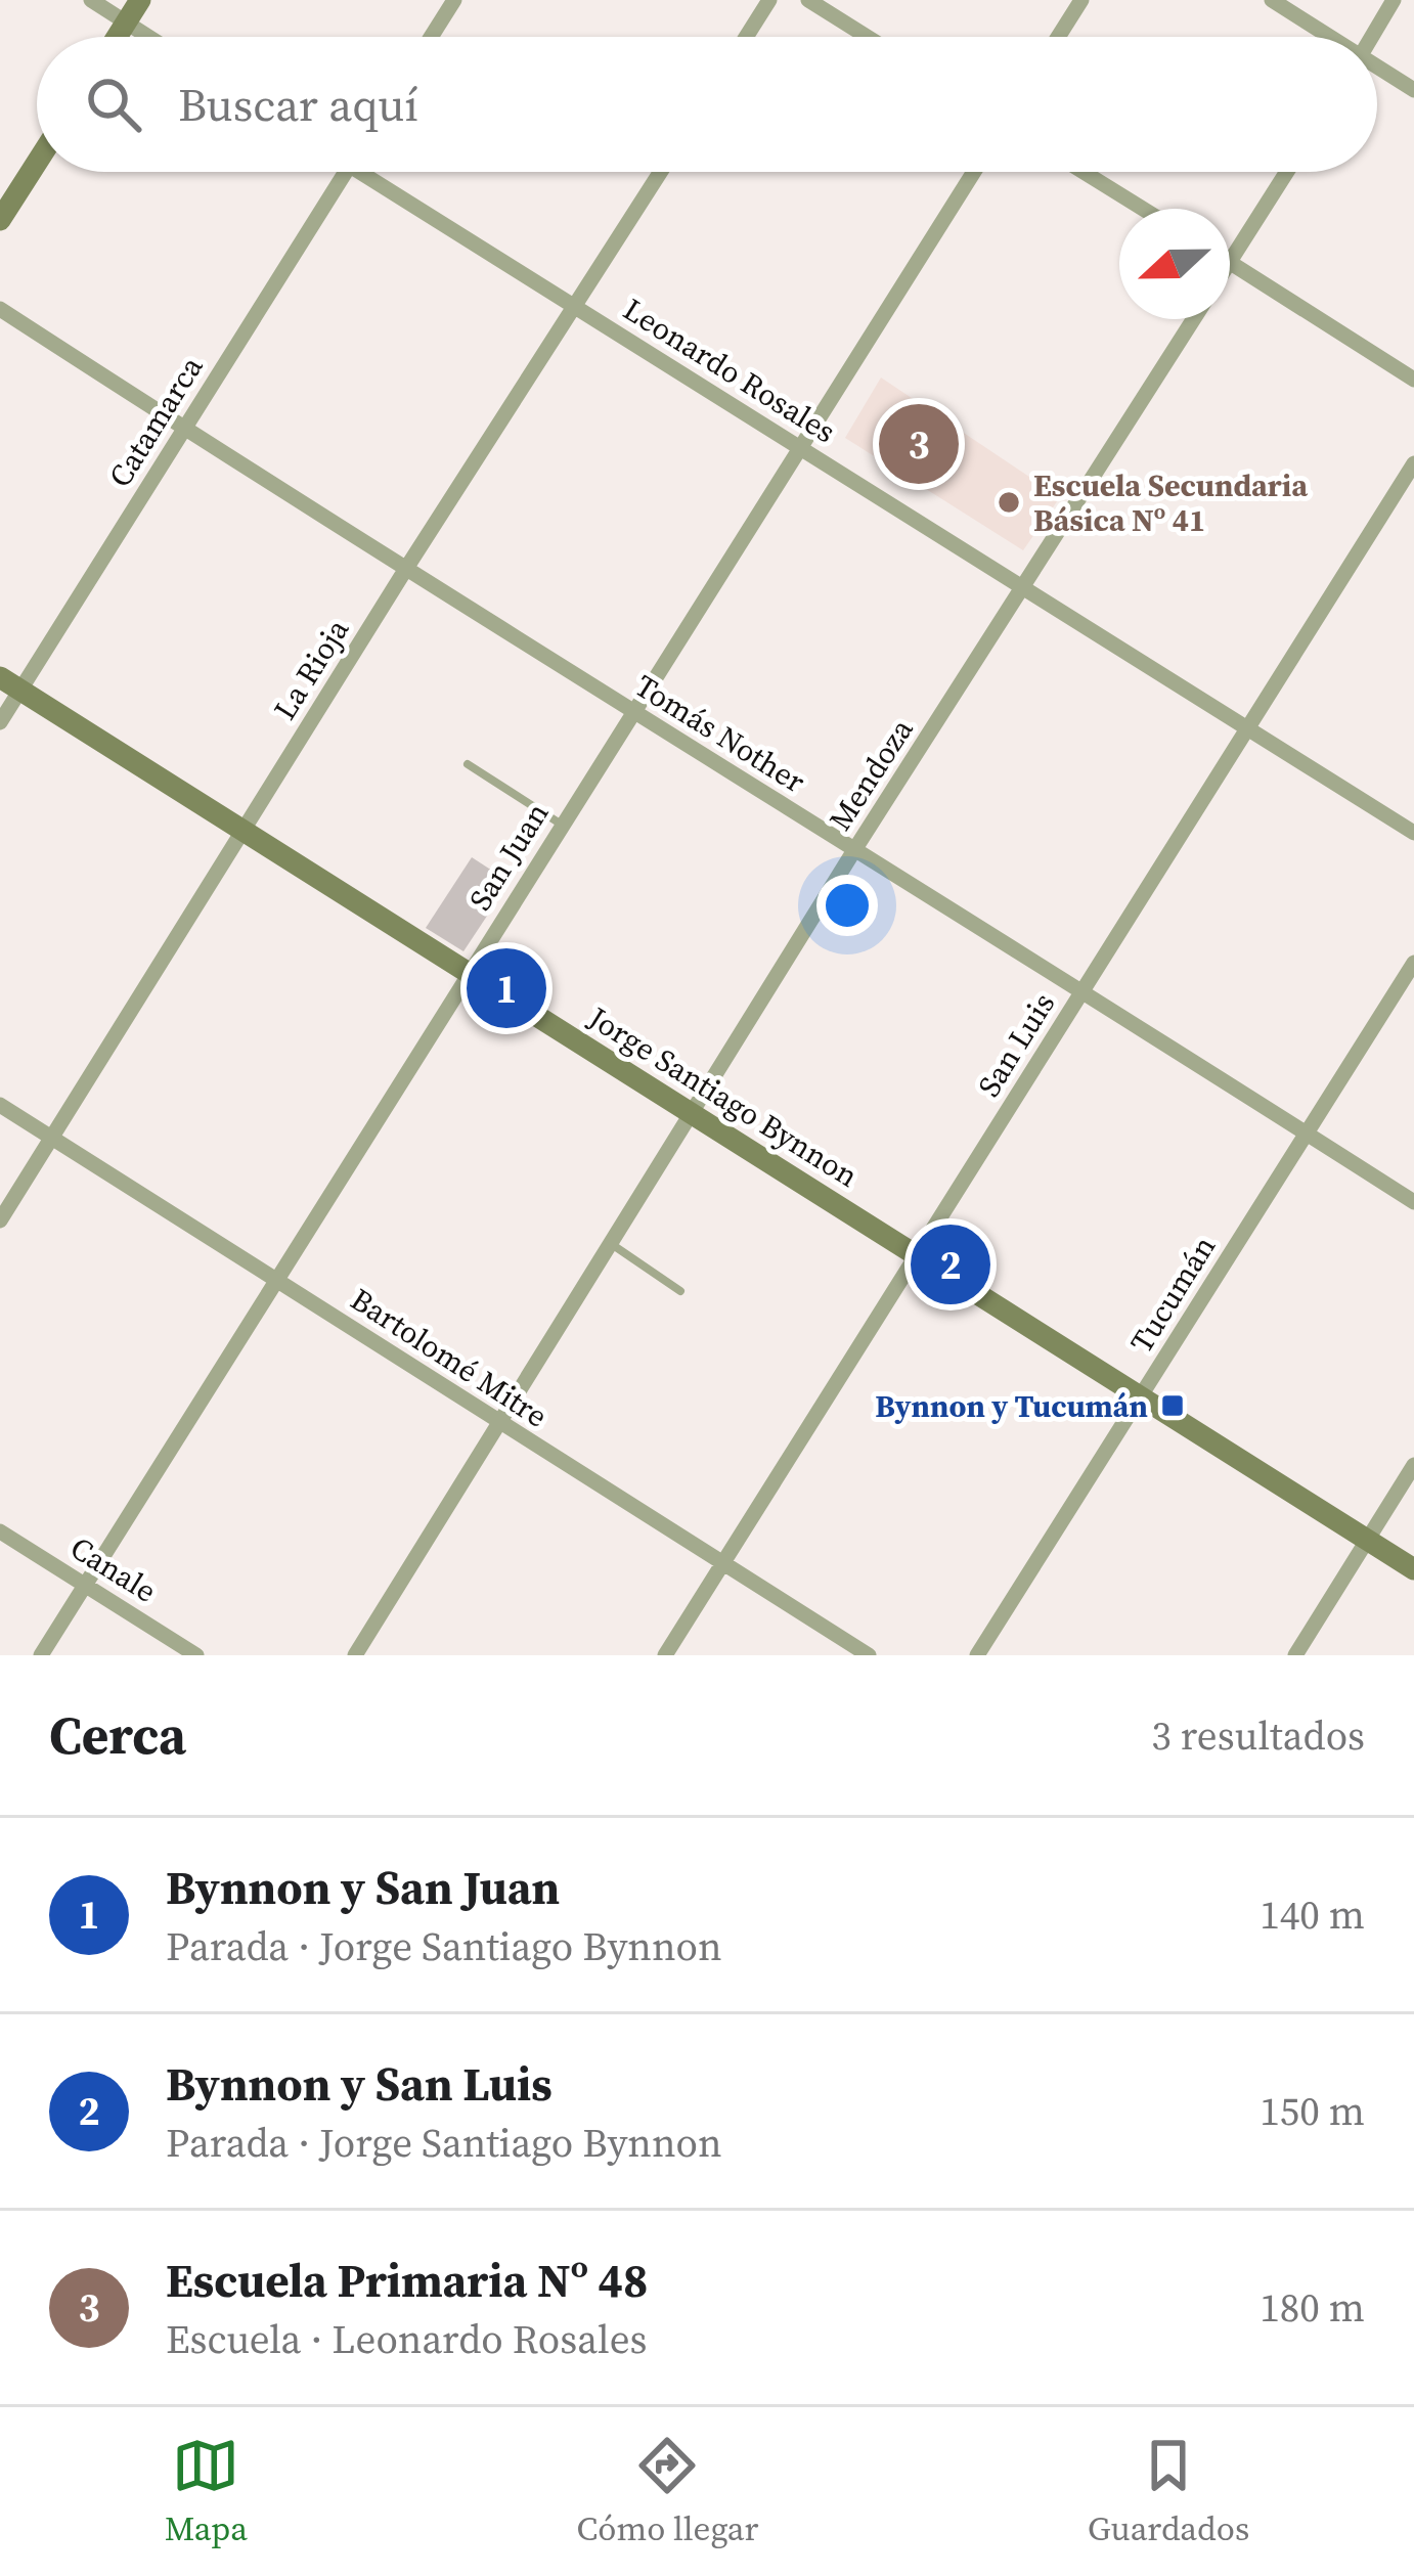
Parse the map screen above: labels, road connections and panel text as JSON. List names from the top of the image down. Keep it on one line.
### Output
{"streets":{"street":["Leonardo Rosales","Catamarca","La Rioja","Tomás Nother","Mendoza","San Juan","San Luis","Jorge Santiago Bynnon","Tucumán","Bartolomé Mitre","Canale"]},"crossings":[["Leonardo Rosales","La Rioja"],["Leonardo Rosales","Mendoza"],["Leonardo Rosales","San Juan"],["Leonardo Rosales","San Luis"],["Catamarca","Tomás Nother"],["Catamarca","Jorge Santiago Bynnon"],["La Rioja","Tomás Nother"],["La Rioja","Jorge Santiago Bynnon"],["La Rioja","Bartolomé Mitre"],["Tomás Nother","Mendoza"],["Tomás Nother","San Juan"],["Tomás Nother","San Luis"],["Tomás Nother","Tucumán"],["Mendoza","Jorge Santiago Bynnon"],["Mendoza","Bartolomé Mitre"],["San Juan","Jorge Santiago Bynnon"],["San Juan","Bartolomé Mitre"],["San Juan","Canale"],["San Luis","Jorge Santiago Bynnon"],["San Luis","Bartolomé Mitre"],["Jorge Santiago Bynnon","Tucumán"]],"places":{"other":["Escuela Secundaria Básica Nº 41"],"transit":["Bynnon y Tucumán"]},"north":"left","page":{"search":"Buscar aquí","pins":["3","1","2"],"heading":["Cerca","3 resultados"],"list":[{"mark":"1","name":"Bynnon y San Juan","note":"Parada · Jorge Santiago Bynnon","value":"140 m"},{"mark":"2","name":"Bynnon y San Luis","note":"Parada · Jorge Santiago Bynnon","value":"150 m"},{"mark":"3","name":"Escuela Primaria Nº 48","note":"Escuela · Leonardo Rosales","value":"180 m"}],"nav":["Mapa","Cómo llegar","Guardados"]}}
